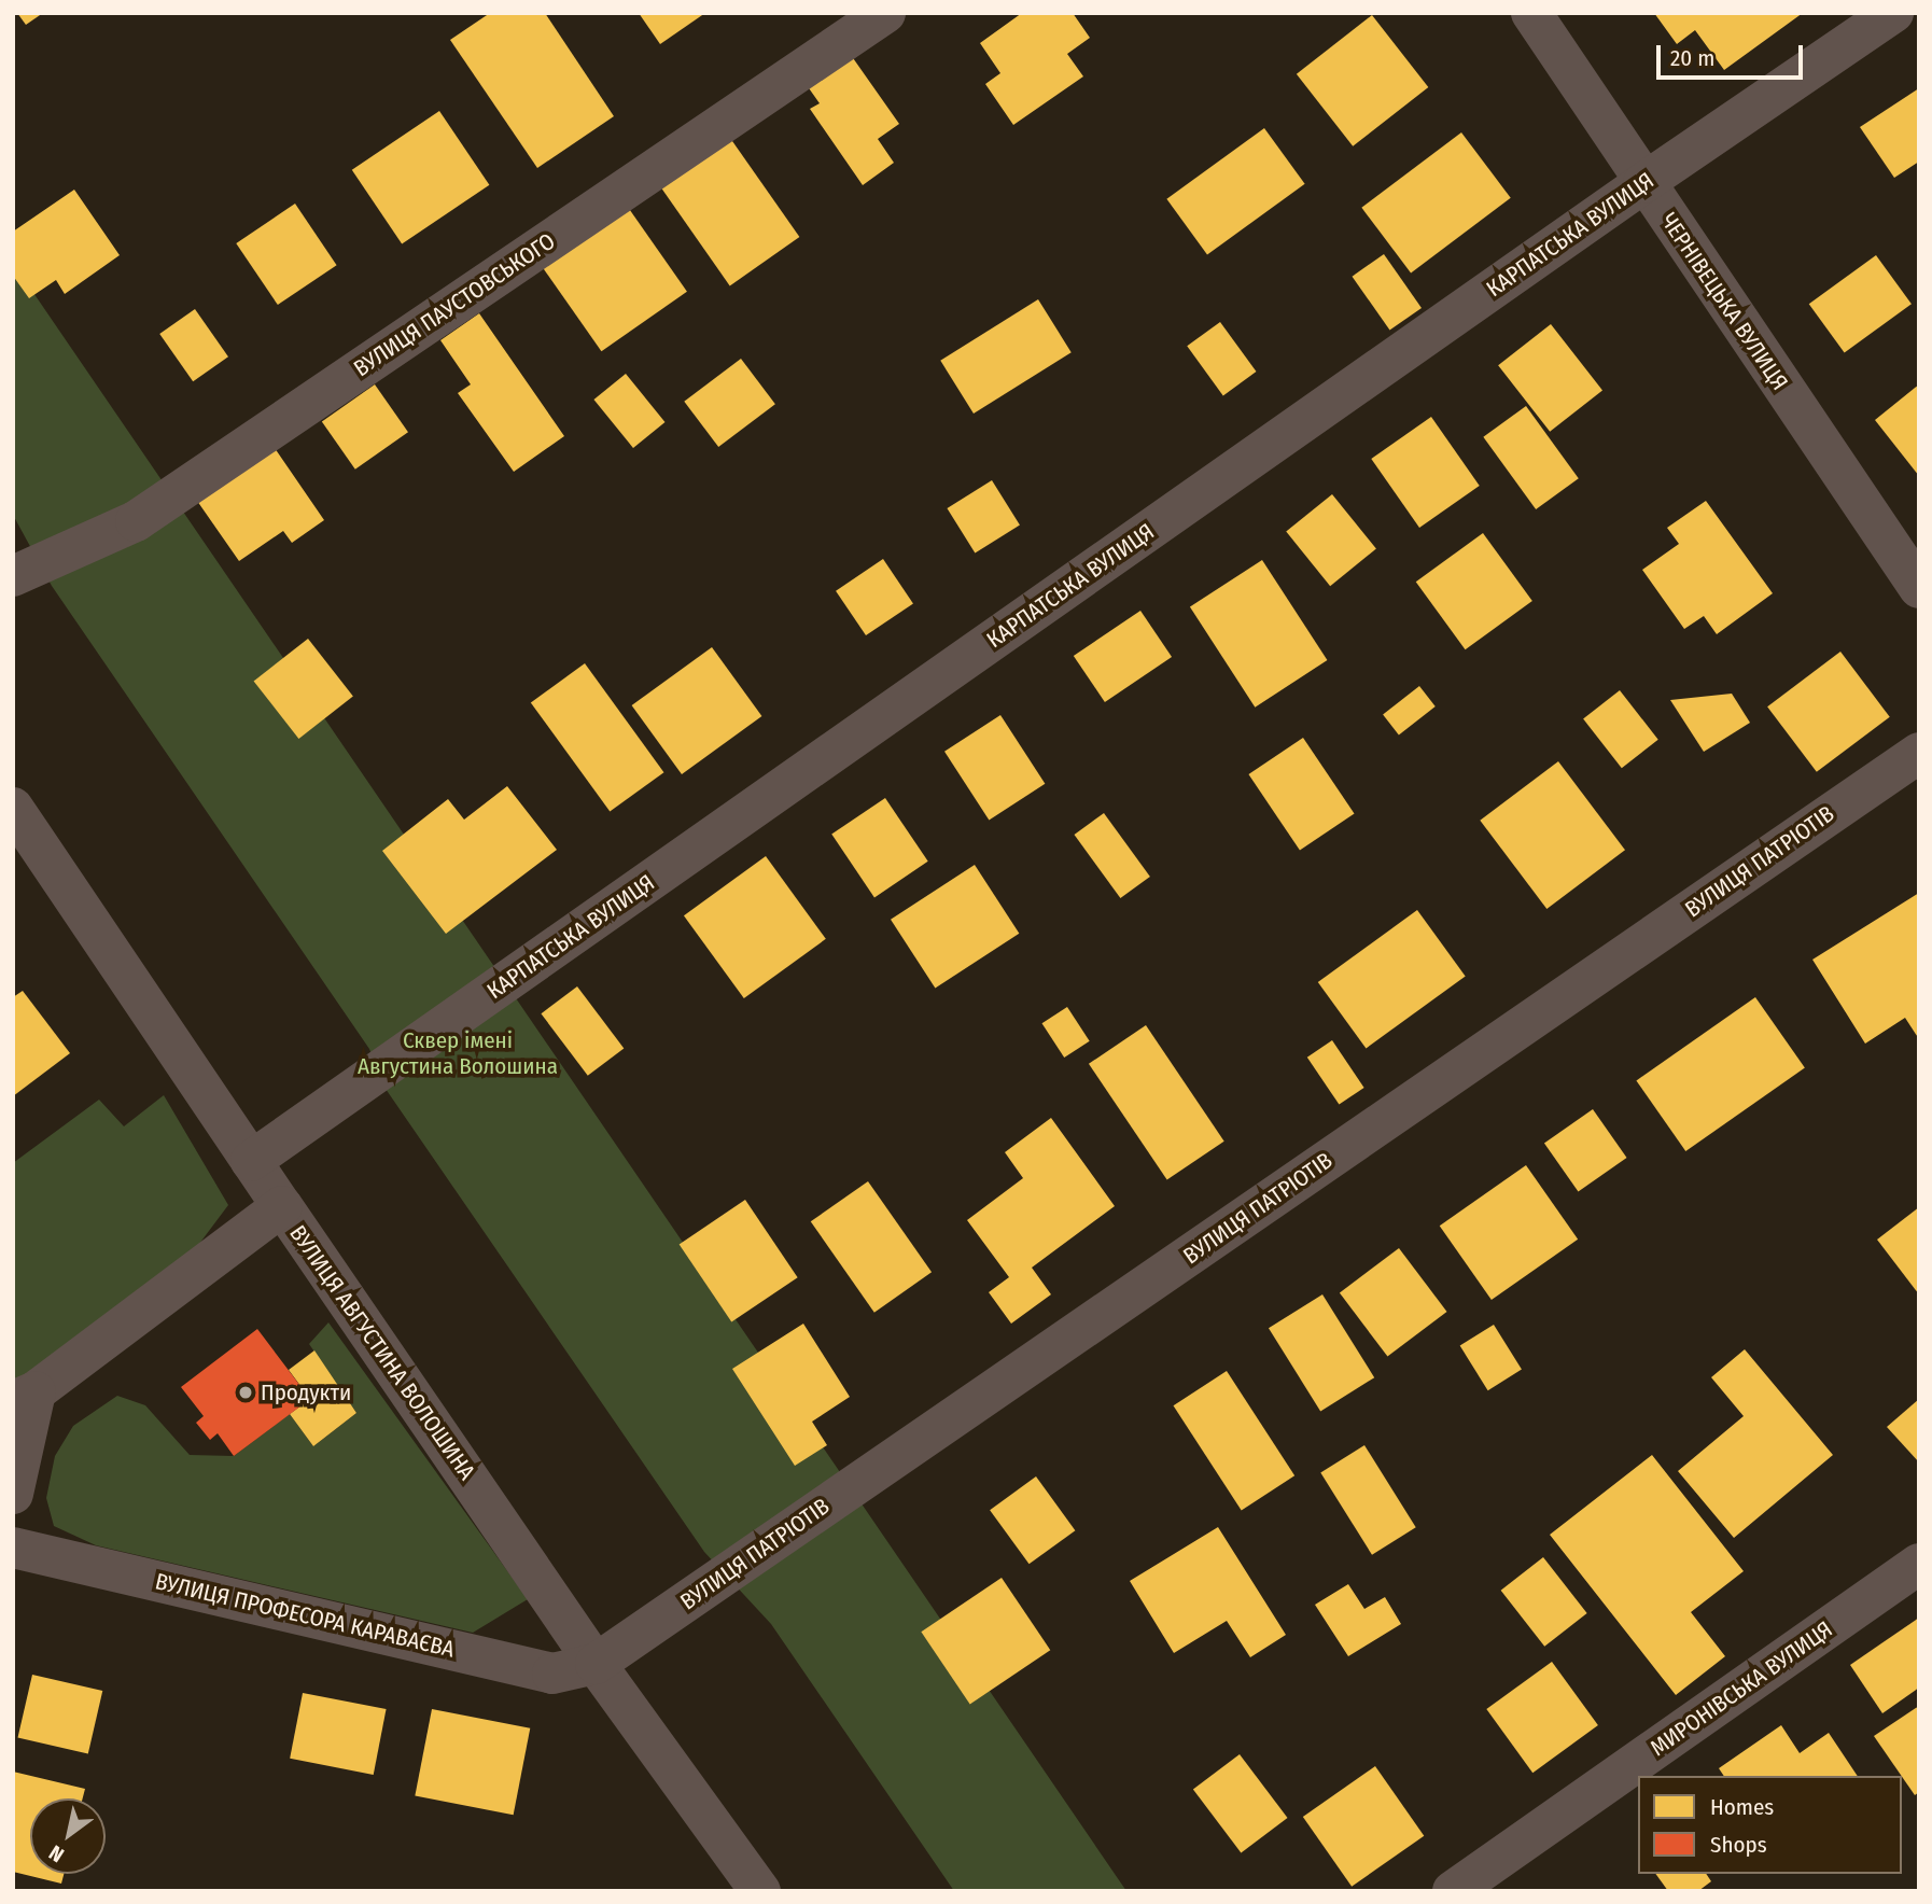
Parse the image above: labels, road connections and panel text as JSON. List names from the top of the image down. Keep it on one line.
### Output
{"streets":{"street":["КАРПАТСЬКА ВУЛИЦЯ","ЧЕРНІВЕЦЬКА ВУЛИЦЯ","ВУЛИЦЯ ПАУСТОВСЬКОГО","ВУЛИЦЯ ПАТРІОТІВ","ВУЛИЦЯ АВГУСТИНА ВОЛОШИНА","ВУЛИЦЯ ПРОФЕСОРА КАРАВАЄВА","МИРОНІВСЬКА ВУЛИЦЯ"]},"crossings":[["КАРПАТСЬКА ВУЛИЦЯ","ЧЕРНІВЕЦЬКА ВУЛИЦЯ"],["КАРПАТСЬКА ВУЛИЦЯ","ВУЛИЦЯ АВГУСТИНА ВОЛОШИНА"],["ВУЛИЦЯ ПАТРІОТІВ","ВУЛИЦЯ АВГУСТИНА ВОЛОШИНА"],["ВУЛИЦЯ ПАТРІОТІВ","ВУЛИЦЯ ПРОФЕСОРА КАРАВАЄВА"],["ВУЛИЦЯ АВГУСТИНА ВОЛОШИНА","ВУЛИЦЯ ПРОФЕСОРА КАРАВАЄВА"]],"parks":["Сквер імені Августина Волошина"],"places":["Продукти"],"legend":["Homes","Shops"],"scale_bar":"20 m","north":"bottom left"}
